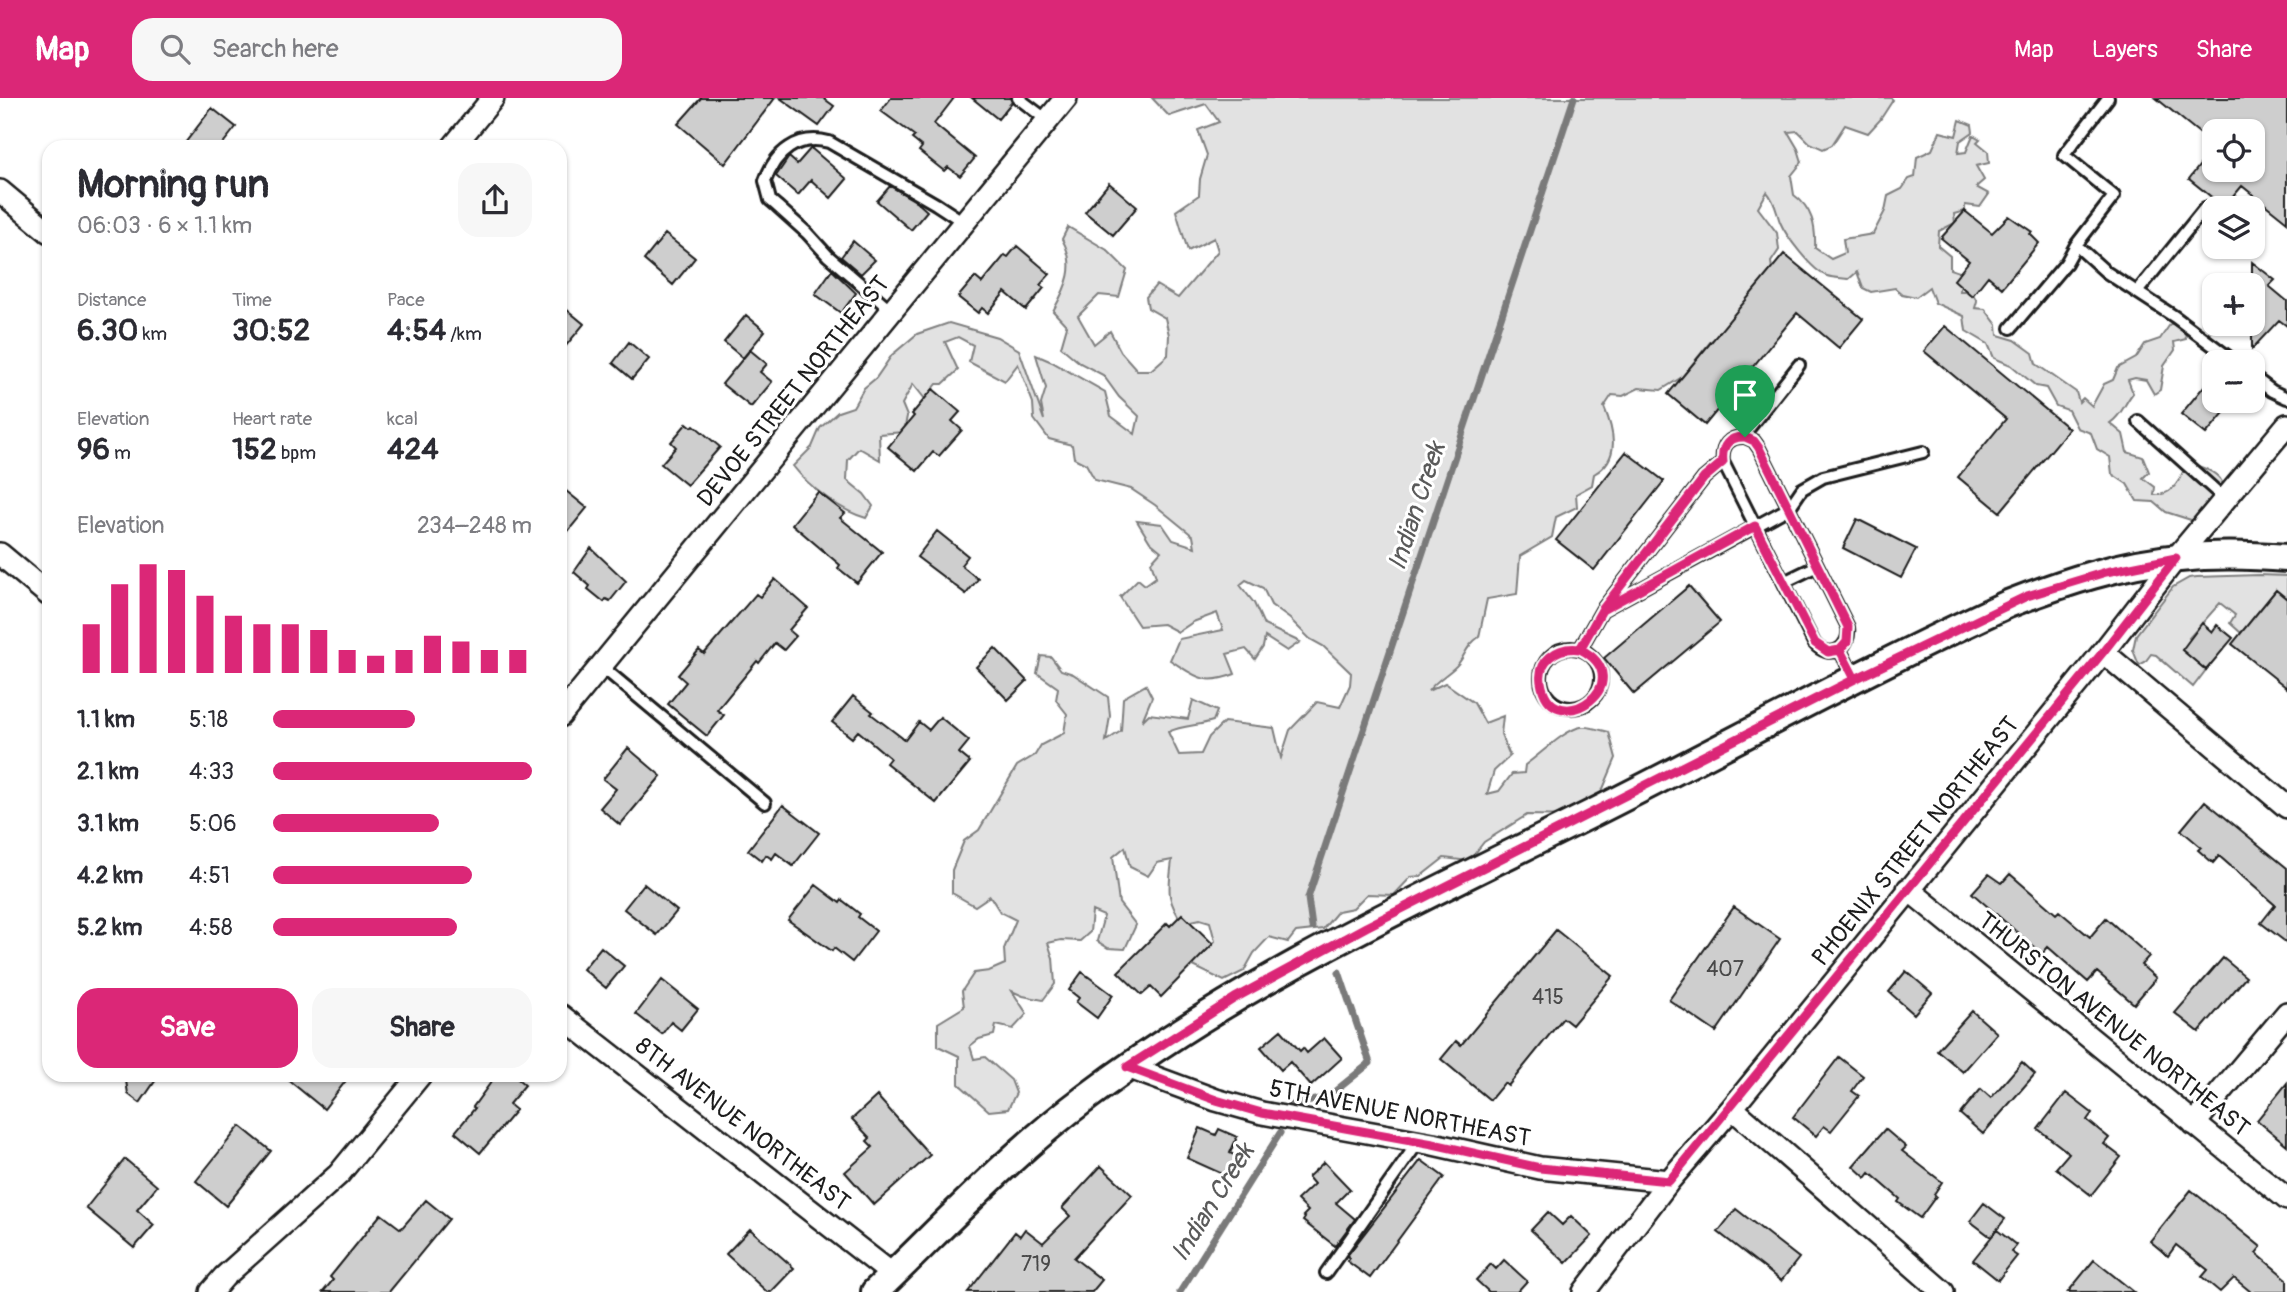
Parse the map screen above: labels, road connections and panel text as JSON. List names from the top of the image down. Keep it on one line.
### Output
{"streets":{"street":["DEVOE STREET NORTHEAST","PHOENIX STREET NORTHEAST","THURSTON AVENUE NORTHEAST","5TH AVENUE NORTHEAST","8TH AVENUE NORTHEAST"]},"crossings":[["PHOENIX STREET NORTHEAST","THURSTON AVENUE NORTHEAST"],["PHOENIX STREET NORTHEAST","5TH AVENUE NORTHEAST"]],"water":["Indian Creek"],"house_numbers":["407","415","719"],"page":{"header":"Map","search":"Search here","nav":["Map","Layers","Share"],"map_buttons":["+","−"],"heading":["Morning run","06:03 · 6 × 1.1 km"],"stats":[["Distance","6.30 km"],["Time","30:52"],["Pace","4:54 /km"],["Elevation","96 m"],["Heart rate","152 bpm"],["kcal","424"]],"chart":["Elevation","234–248 m"],"list":[{"name":"1.1 km","note":"5:18"},{"name":"2.1 km","note":"4:33"},{"name":"3.1 km","note":"5:06"},{"name":"4.2 km","note":"4:51"},{"name":"5.2 km","note":"4:58"}],"buttons":["Save","Share"]}}
